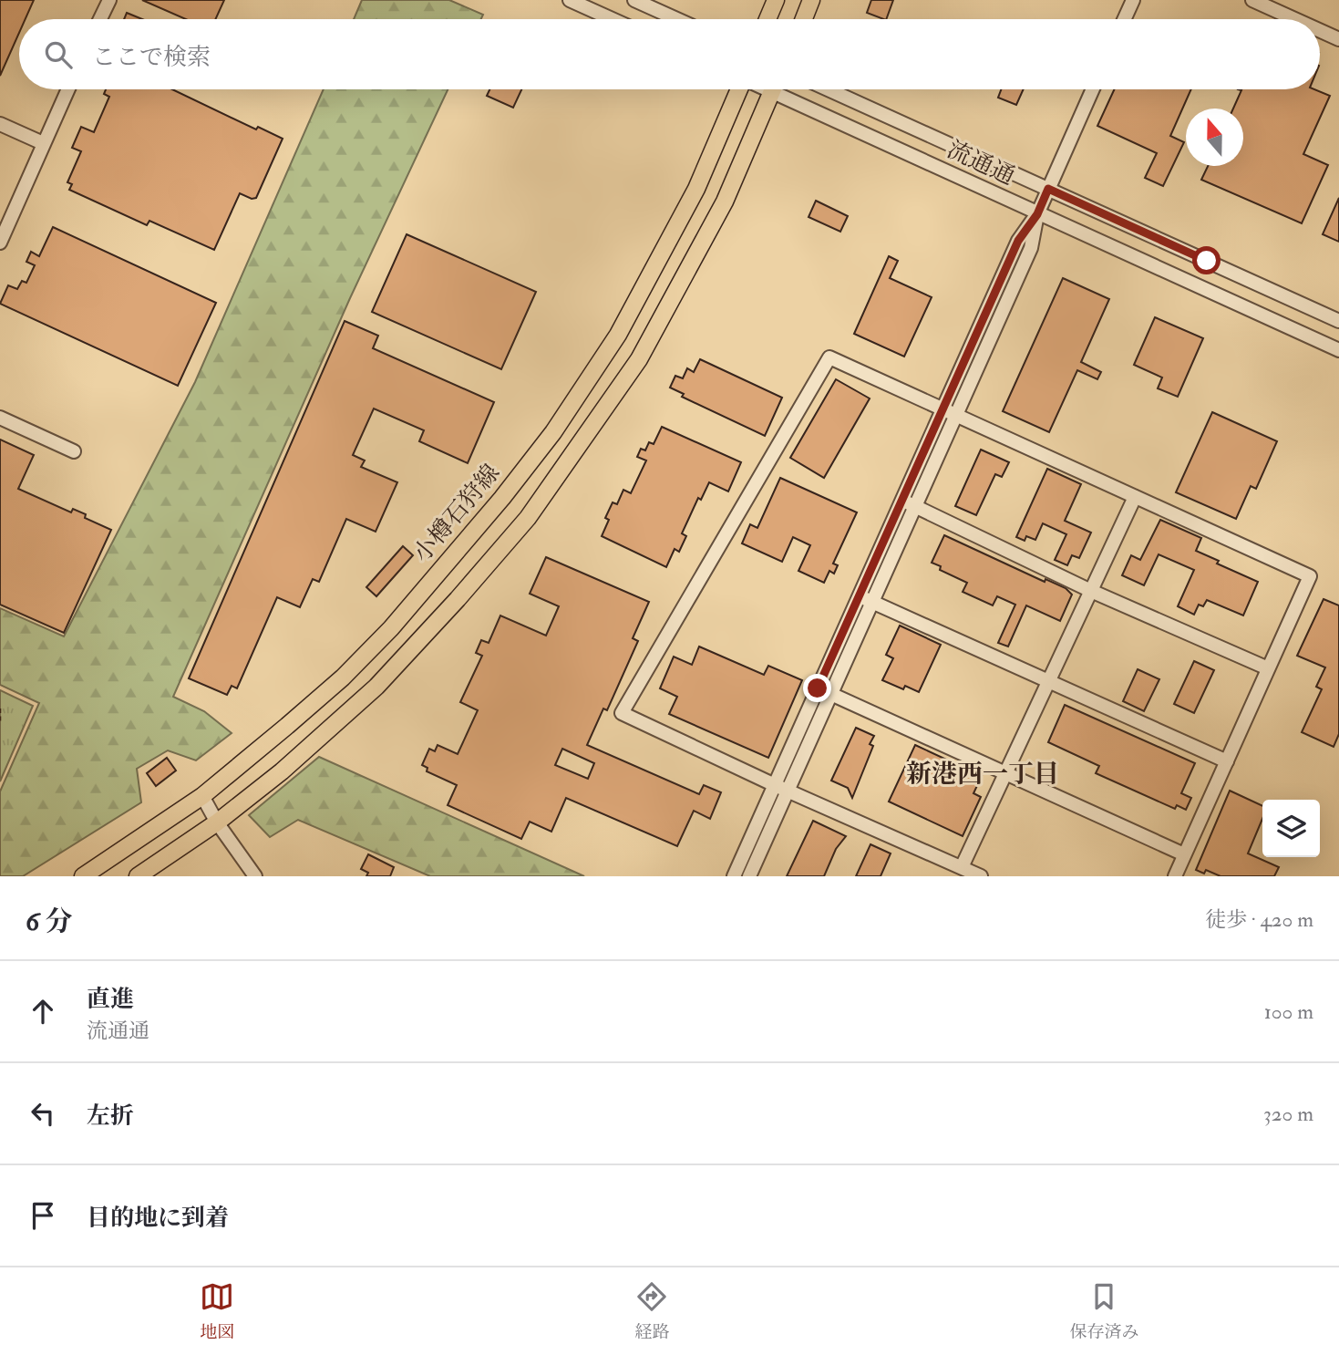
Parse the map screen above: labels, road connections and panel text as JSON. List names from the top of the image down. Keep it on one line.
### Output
{"streets":{"main road":["小樽石狩線"],"street":["流通通"]},"districts":["新港西一丁目"],"north":"top","page":{"search":"ここで検索","heading":["6 分","徒歩 · 420 m"],"list":[["直進","流通通","100 m"],["左折","320 m"],"目的地に到着"],"nav":["地図","経路","保存済み"]}}
